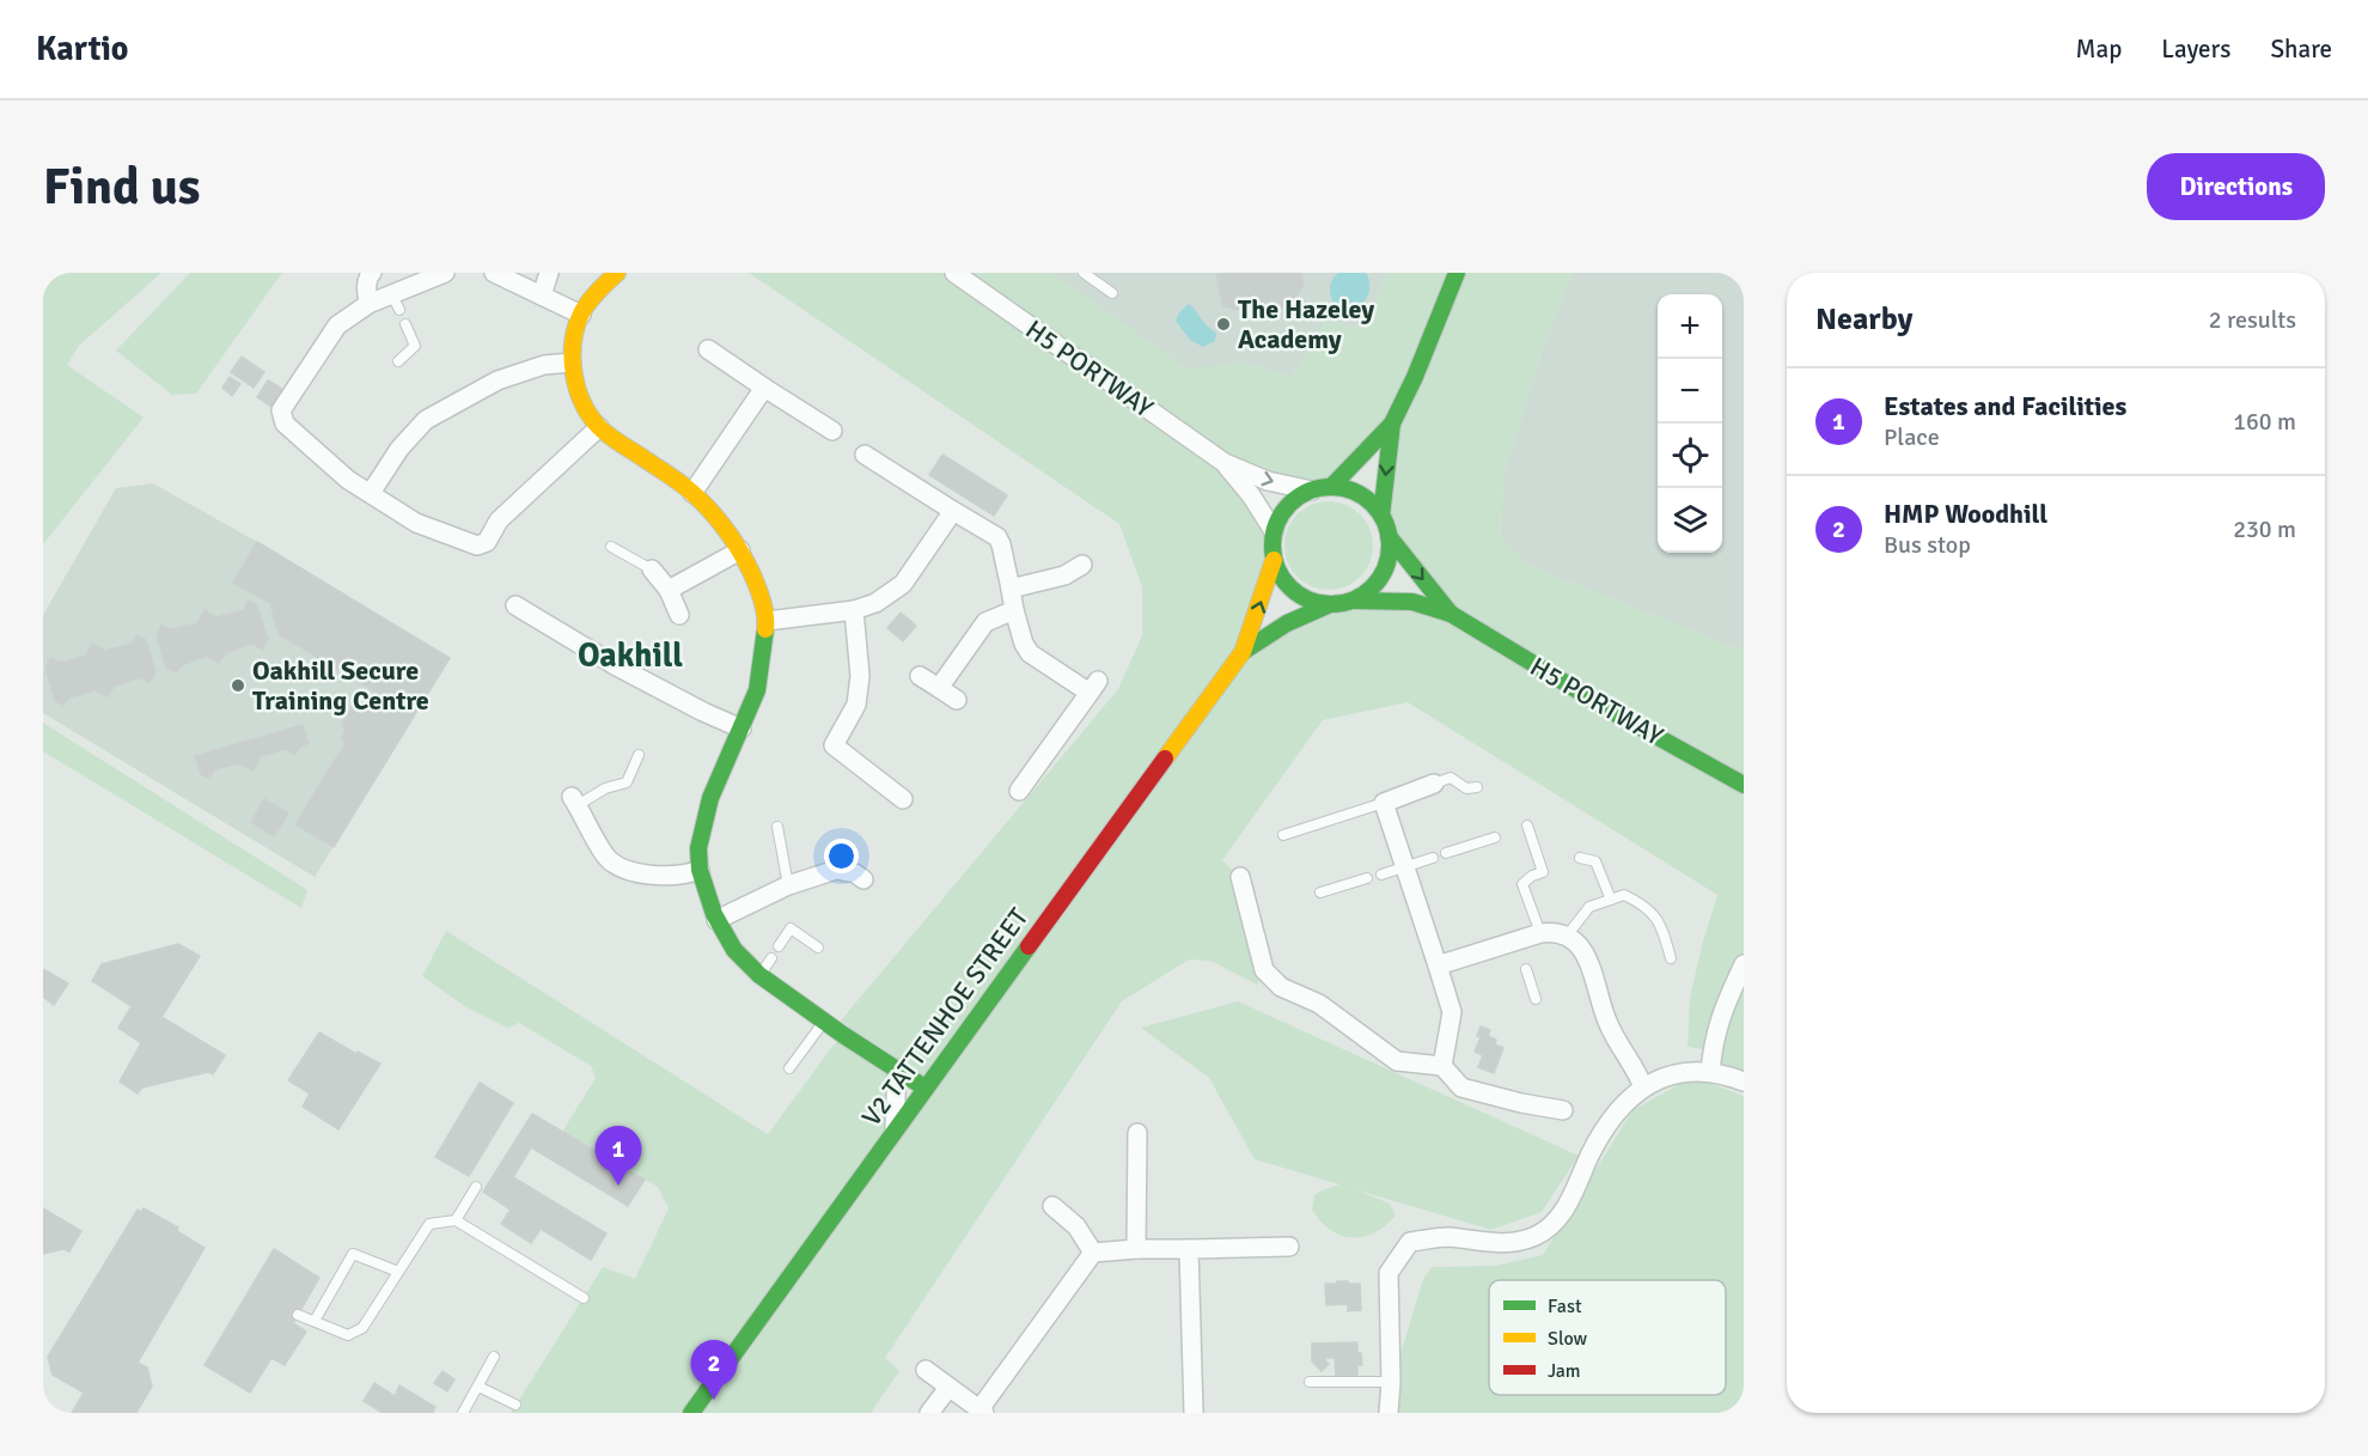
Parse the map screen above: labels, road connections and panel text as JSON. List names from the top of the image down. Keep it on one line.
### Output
{"streets":{"street":["H5 PORTWAY","V2 TATTENHOE STREET"]},"crossings":[["H5 PORTWAY","V2 TATTENHOE STREET"]],"districts":["Oakhill"],"places":["The Hazeley Academy","Oakhill Secure Training Centre"],"legend":["Fast","Slow","Jam"],"page":{"header":"Kartio","nav":["Map","Layers","Share"],"buttons":"Directions","title":"Find us","heading":["Nearby","2 results"],"map_buttons":["+","−"],"list":[{"mark":"1","name":"Estates and Facilities","note":"Place","value":"160 m"},{"mark":"2","name":"HMP Woodhill","note":"Bus stop","value":"230 m"}],"pins":["1","2"]}}
